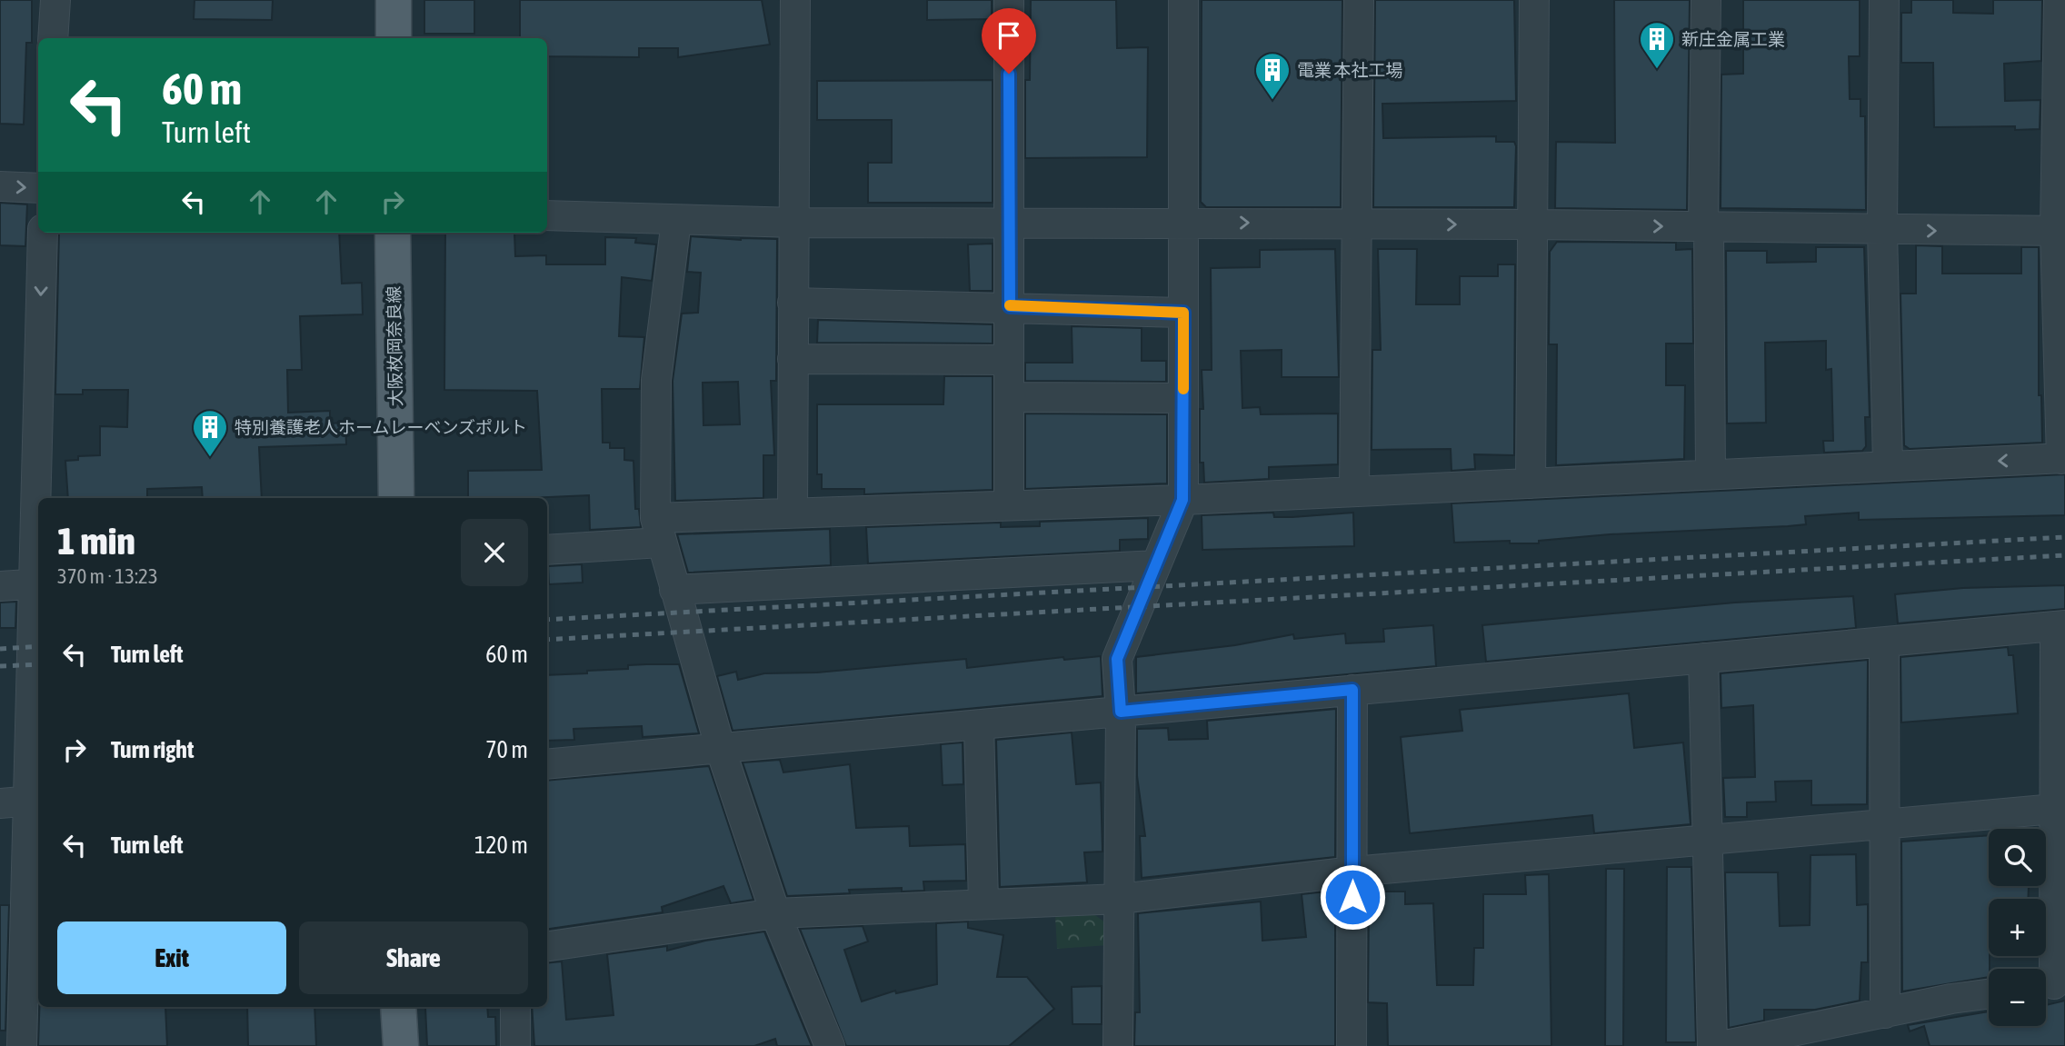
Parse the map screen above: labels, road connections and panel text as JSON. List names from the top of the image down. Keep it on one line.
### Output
{"streets":{"main road":["大阪枚岡奈良線"]},"places":{"building":["新庄金属工業","電業 本社工場","特別養護老人ホームレーベンズポルト"]},"page":{"turn":["60 m","Turn left"],"heading":["1 min","370 m · 13:23"],"list":[{"name":"Turn left","value":"60 m"},{"name":"Turn right","value":"70 m"},{"name":"Turn left","value":"120 m"}],"map_buttons":["+","−"],"buttons":["Exit","Share"]}}
